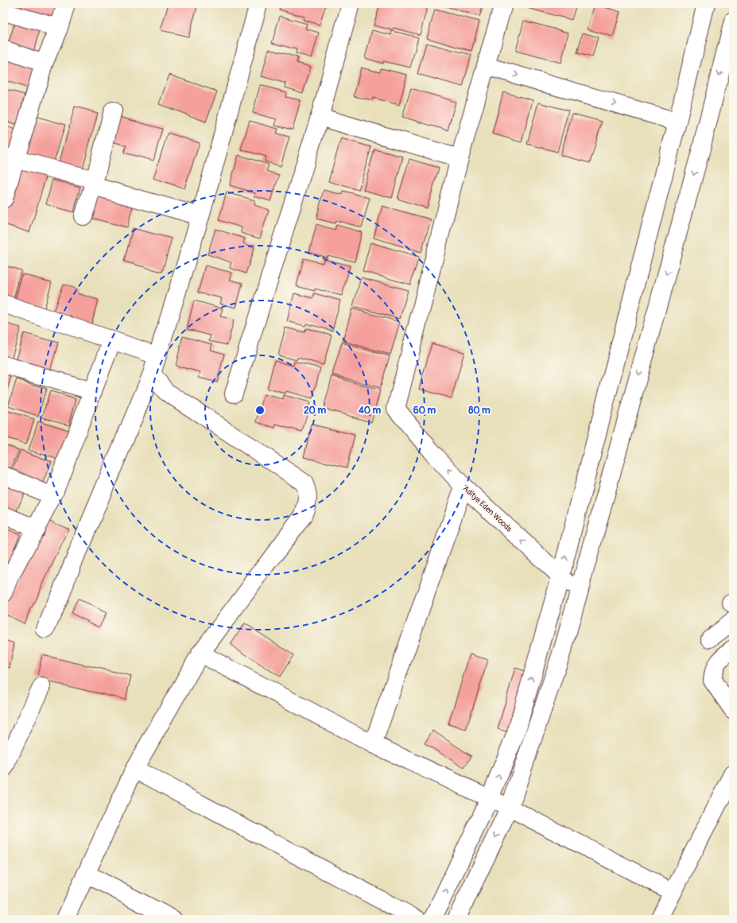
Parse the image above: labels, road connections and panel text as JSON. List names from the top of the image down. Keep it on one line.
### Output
{"streets":{"street":["Aditya Eden Woods"]},"one_way":["Aditya Eden Woods"],"rings":["20 m","40 m","60 m","80 m"]}
